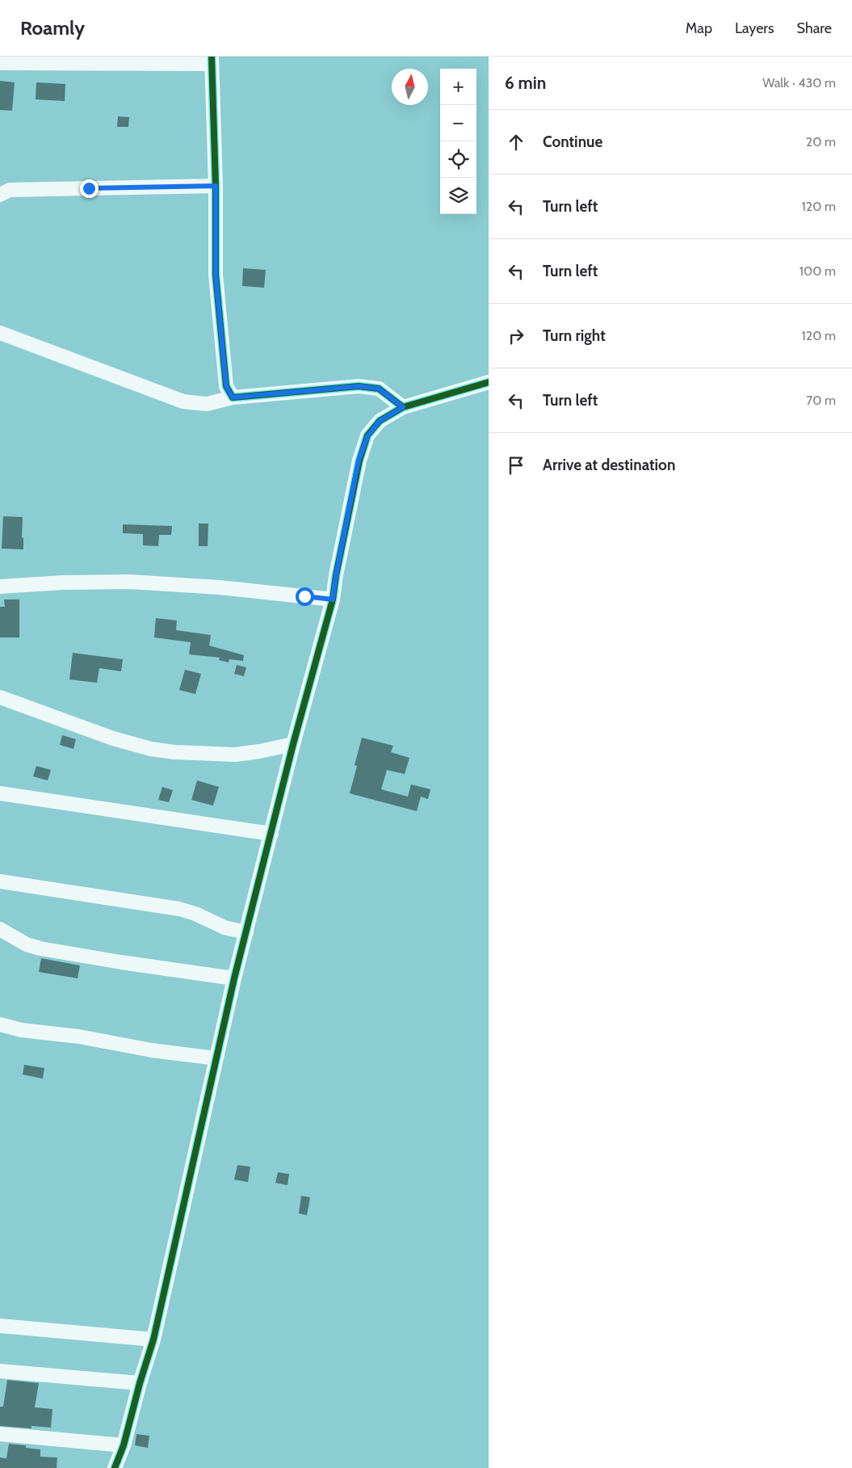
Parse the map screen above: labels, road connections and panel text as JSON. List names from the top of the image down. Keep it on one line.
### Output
{"north":"top","page":{"header":"Roamly","nav":["Map","Layers","Share"],"heading":["6 min","Walk · 430 m"],"map_buttons":["+","−"],"list":[["Continue","20 m"],["Turn left","120 m"],["Turn left","100 m"],["Turn right","120 m"],["Turn left","70 m"],"Arrive at destination"]}}
